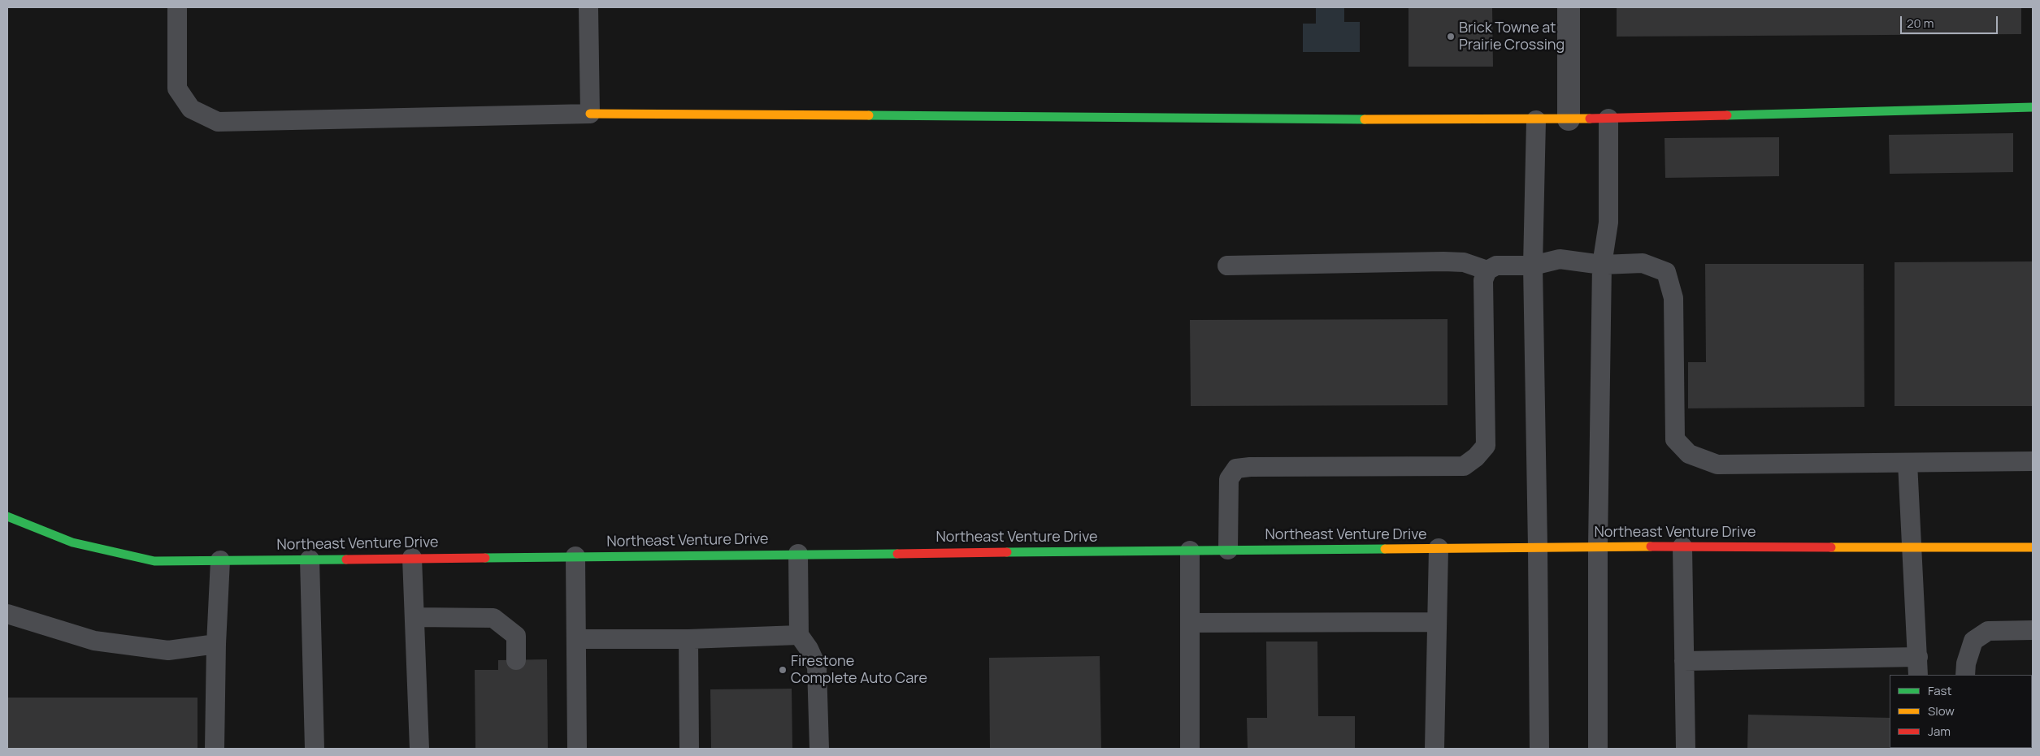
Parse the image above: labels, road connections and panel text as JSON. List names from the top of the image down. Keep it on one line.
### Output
{"streets":{"street":["Northeast Venture Drive"]},"places":["Brick Towne at Prairie Crossing","Firestone Complete Auto Care"],"legend":["Fast","Slow","Jam"],"scale_bar":"20 m"}
